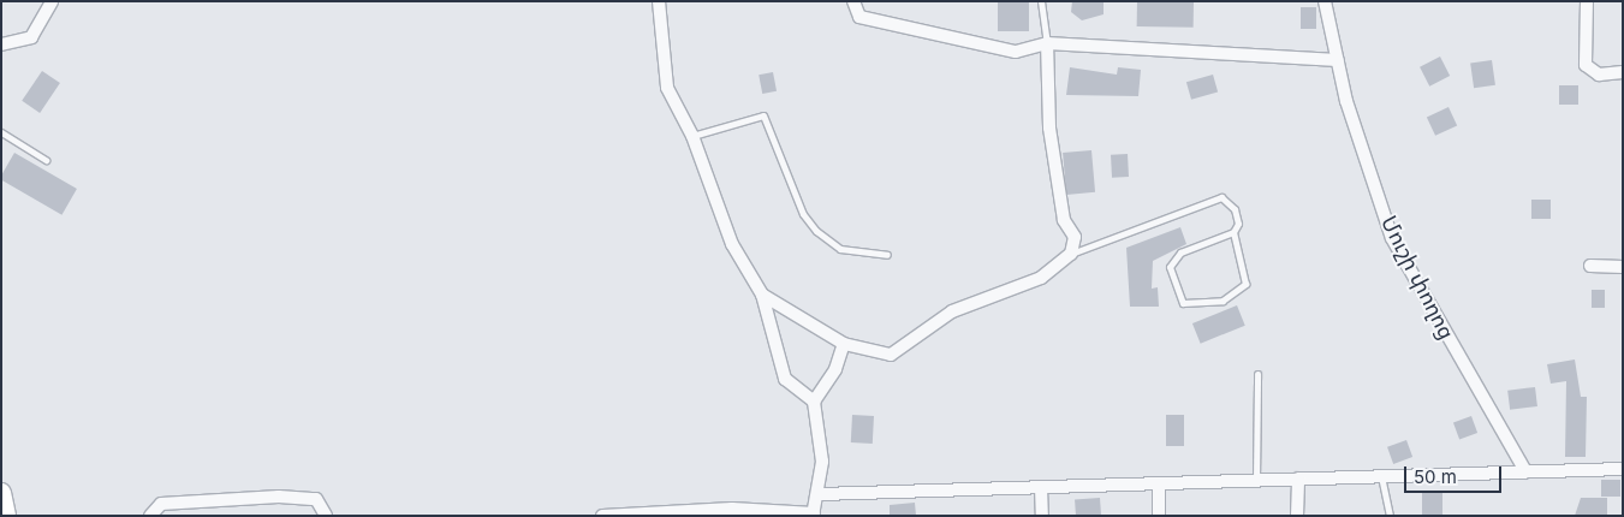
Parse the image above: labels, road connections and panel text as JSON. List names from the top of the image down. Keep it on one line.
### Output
{"streets":{"street":["Մուշի փողոց"]},"scale_bar":"50 m"}
